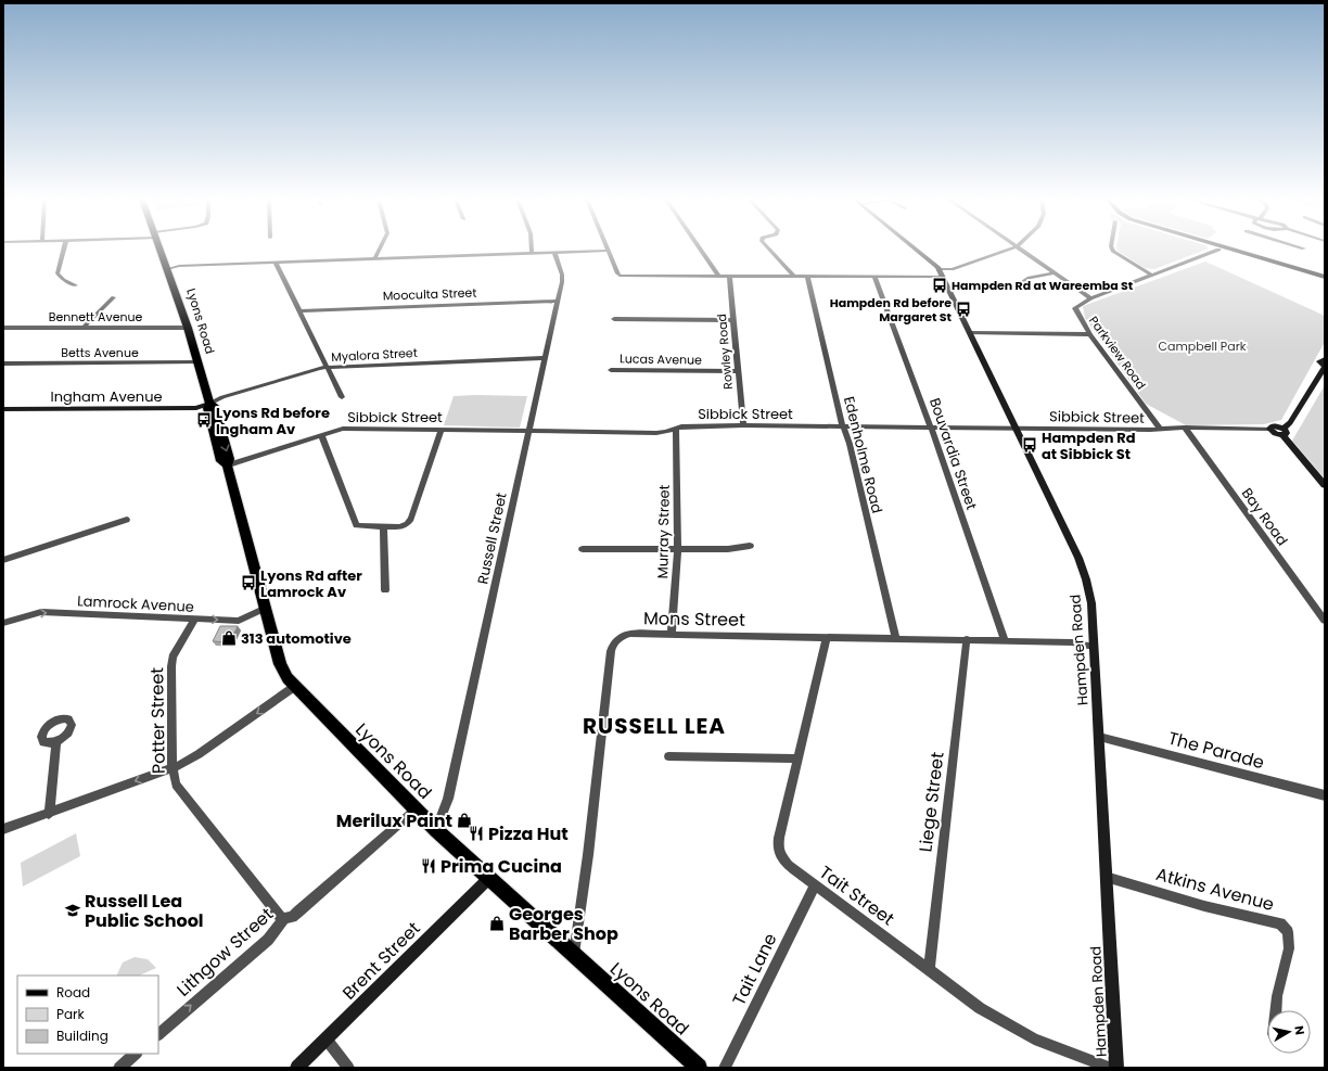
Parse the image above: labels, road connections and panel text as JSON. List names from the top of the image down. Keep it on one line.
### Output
{"streets":{"main road":["Lyons Road","Ingham Avenue","Hampden Road","Brent Street"],"street":["Mooculta Street","Bennett Avenue","Rowley Road","Betts Avenue","Parkview Road","Myalora Street","Lucas Avenue","Sibbick Street","Bouvardia Street","Edenholme Road","Bay Road","Murray Street","Russell Street","Lamrock Avenue","Mons Street","Potter Street","The Parade","Liege Street","Atkins Avenue","Tait Street","Lithgow Street","Tait Lane"]},"crossings":[["Mooculta Street","Russell Street"],["Bennett Avenue","Lyons Road"],["Lyons Road","Betts Avenue"],["Lyons Road","Myalora Street"],["Lyons Road","Ingham Avenue"],["Lyons Road","Sibbick Street"],["Lyons Road","Russell Street"],["Lyons Road","Lamrock Avenue"],["Lyons Road","Mons Street"],["Lyons Road","Lithgow Street"],["Lyons Road","Brent Street"],["Rowley Road","Lucas Avenue"],["Rowley Road","Sibbick Street"],["Parkview Road","Sibbick Street"],["Myalora Street","Ingham Avenue"],["Myalora Street","Russell Street"],["Sibbick Street","Bouvardia Street"],["Sibbick Street","Edenholme Road"],["Sibbick Street","Bay Road"],["Sibbick Street","Murray Street"],["Sibbick Street","Russell Street"],["Sibbick Street","Hampden Road"],["Bouvardia Street","Mons Street"],["Edenholme Road","Mons Street"],["Murray Street","Mons Street"],["Lamrock Avenue","Potter Street"],["Mons Street","Hampden Road"],["Mons Street","Liege Street"],["Mons Street","Tait Street"],["Hampden Road","The Parade"],["Hampden Road","Atkins Avenue"],["Potter Street","Lithgow Street"],["Liege Street","Tait Street"],["Tait Street","Tait Lane"]],"one_way":["Lamrock Avenue","Lithgow Street"],"districts":["RUSSELL LEA"],"parks":["Campbell Park"],"places":{"bus stop":["Hampden Rd at Wareemba St","Hampden Rd before Margaret St","Lyons Rd before Ingham Av","Hampden Rd at Sibbick St","Lyons Rd after Lamrock Av"],"shop":["313 automotive","Merilux Paint","Georges Barber Shop"],"restaurant":["Pizza Hut","Prima Cucina"],"school or university":["Russell Lea Public School"]},"legend":["Road","Park","Building"],"north":"right"}
